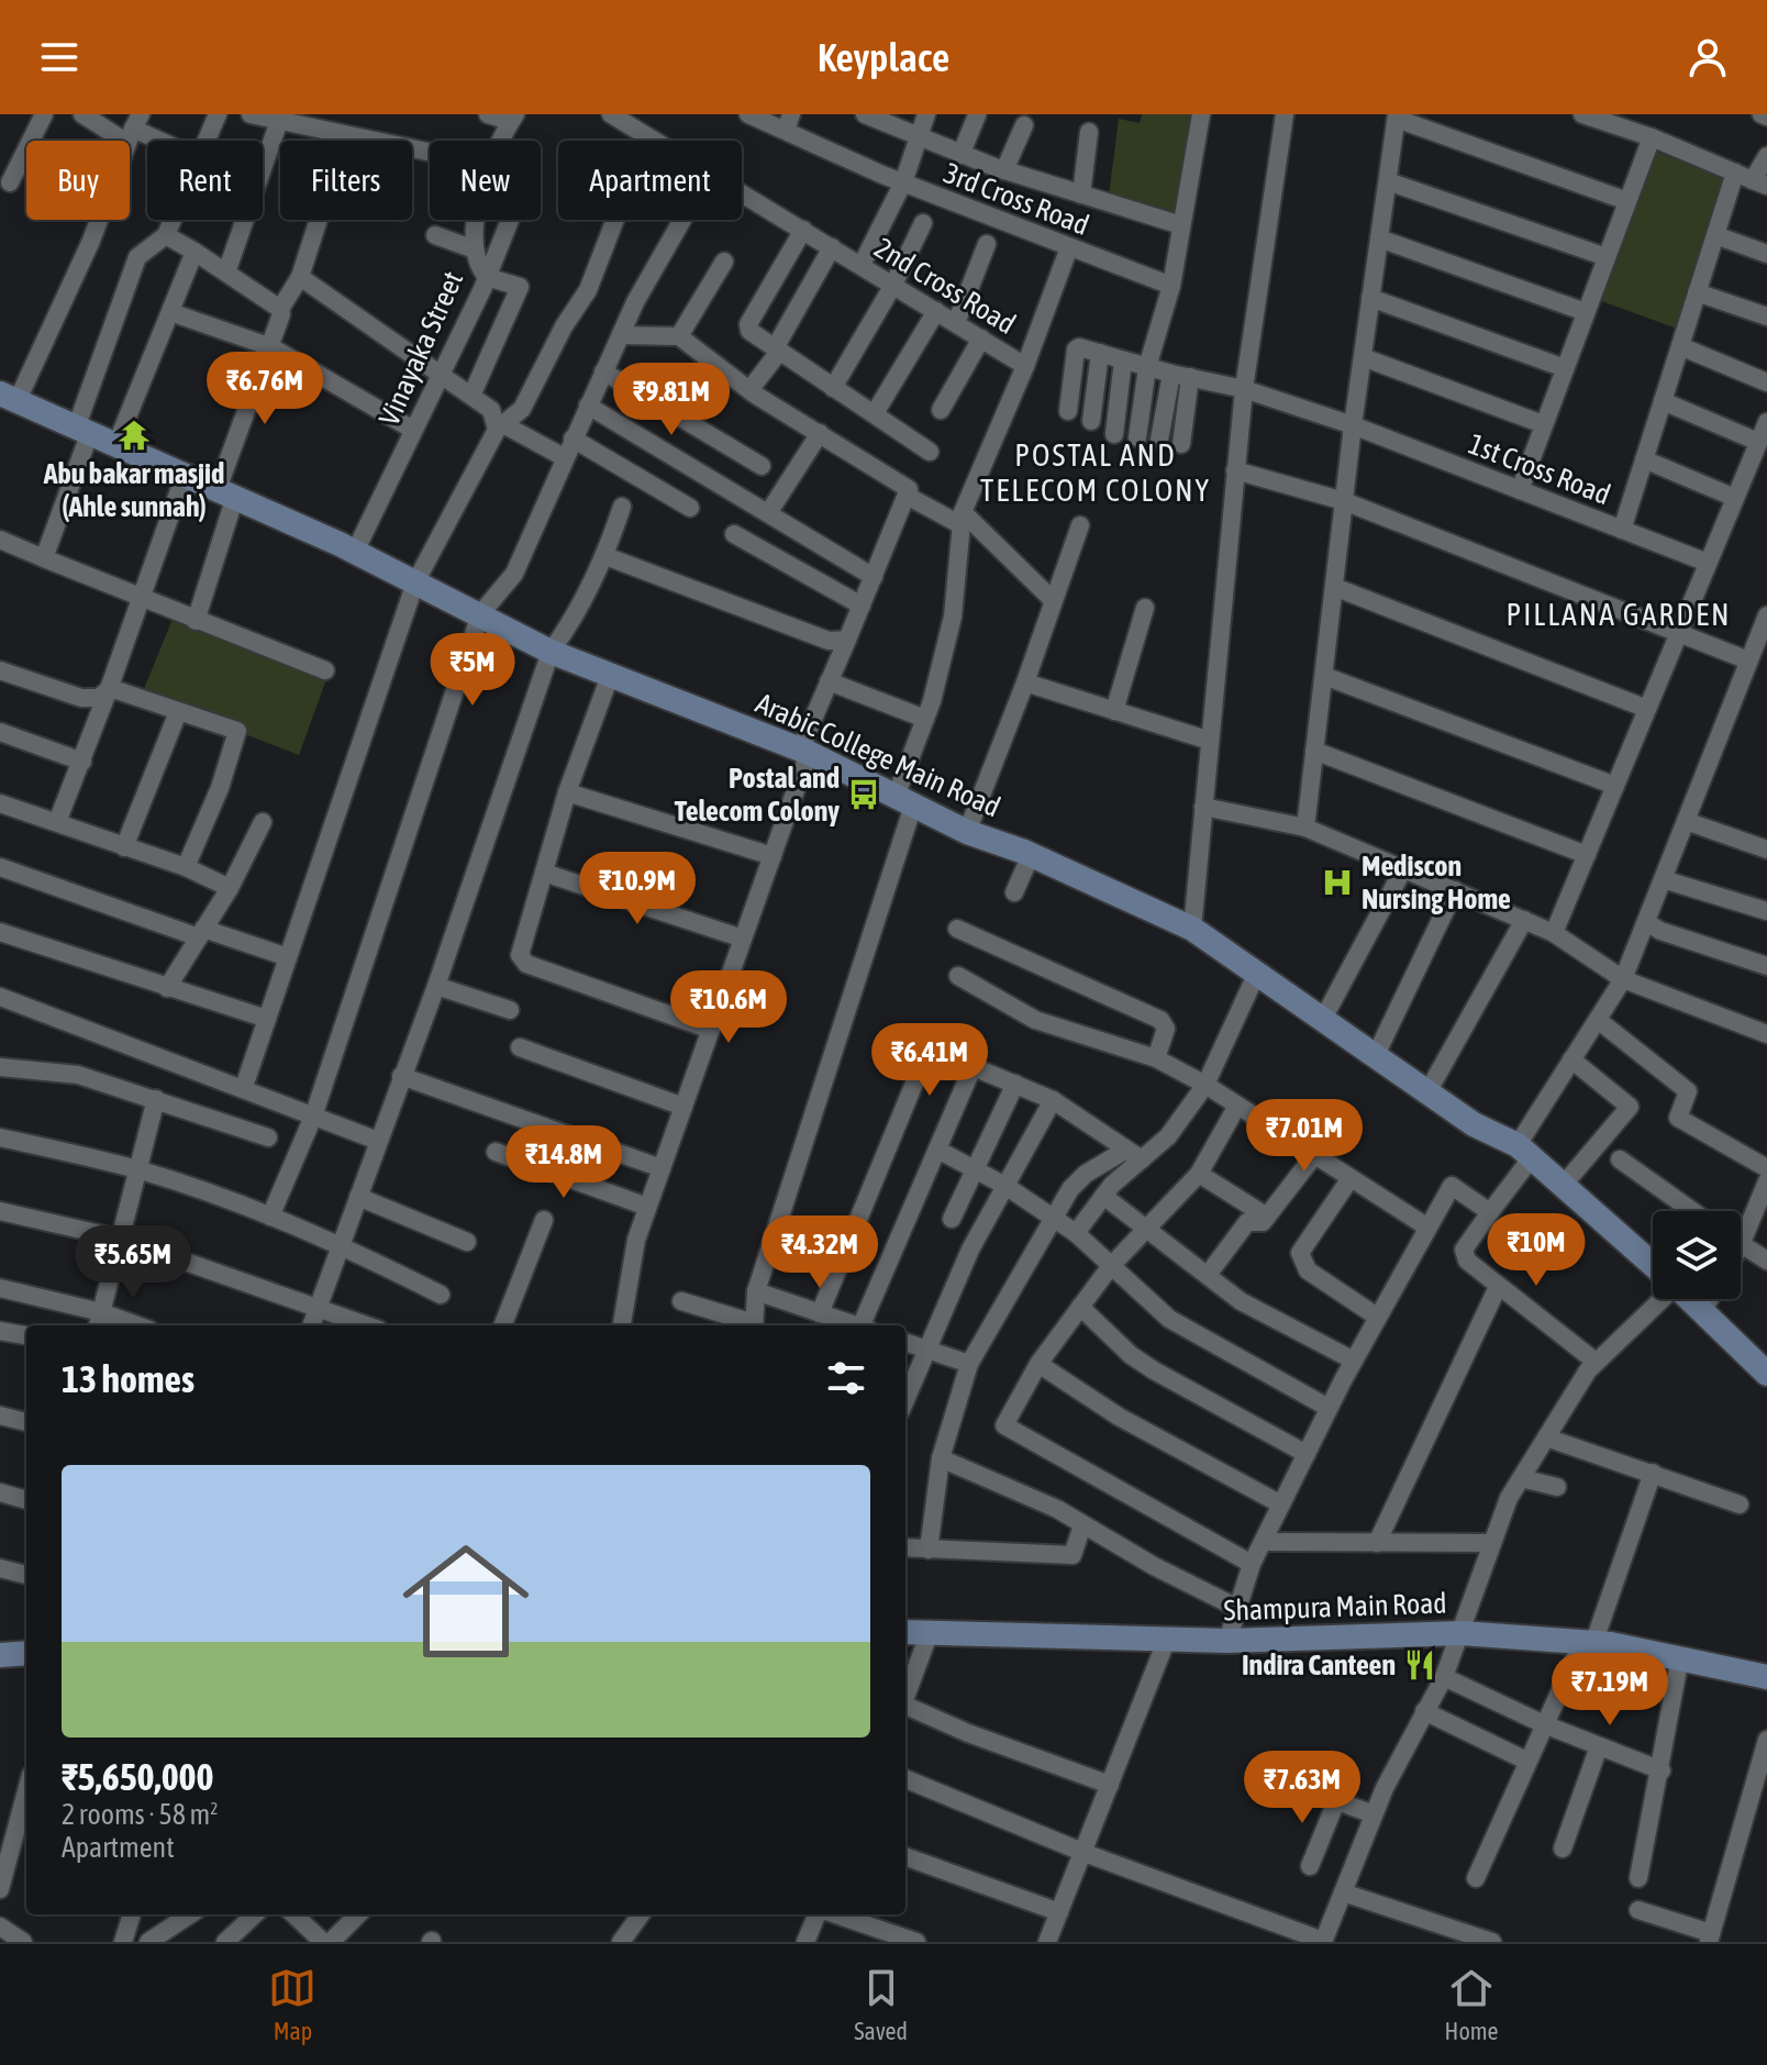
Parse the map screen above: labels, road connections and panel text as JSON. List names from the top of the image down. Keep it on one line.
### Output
{"streets":{"main road":["Arabic College Main Road","Shampura Main Road"],"street":["3rd Cross Road","2nd Cross Road","Vinayaka Street","1st Cross Road"]},"crossings":[["Vinayaka Street","Arabic College Main Road"]],"districts":["POSTAL AND TELECOM COLONY","PILLANA GARDEN"],"places":{"temple":["Abu bakar masjid (Ahle sunnah)"],"bus stop":["Postal and Telecom Colony"],"hospital":["Mediscon Nursing Home"],"restaurant":["Indira Canteen"]},"page":{"header":"Keyplace","chip":["Buy","Rent","Filters","New","Apartment"],"price":["₹6.76M","₹9.81M","₹5M","₹10.9M","₹10.6M","₹6.41M","₹7.01M","₹14.8M","₹10M","₹4.32M","₹5.65M","₹7.19M","₹7.63M"],"heading":"13 homes","list":[{"name":"₹5,650,000","note":"2 rooms · 58 m² · Apartment"}],"tabs":["Map","Saved","Home"]}}
